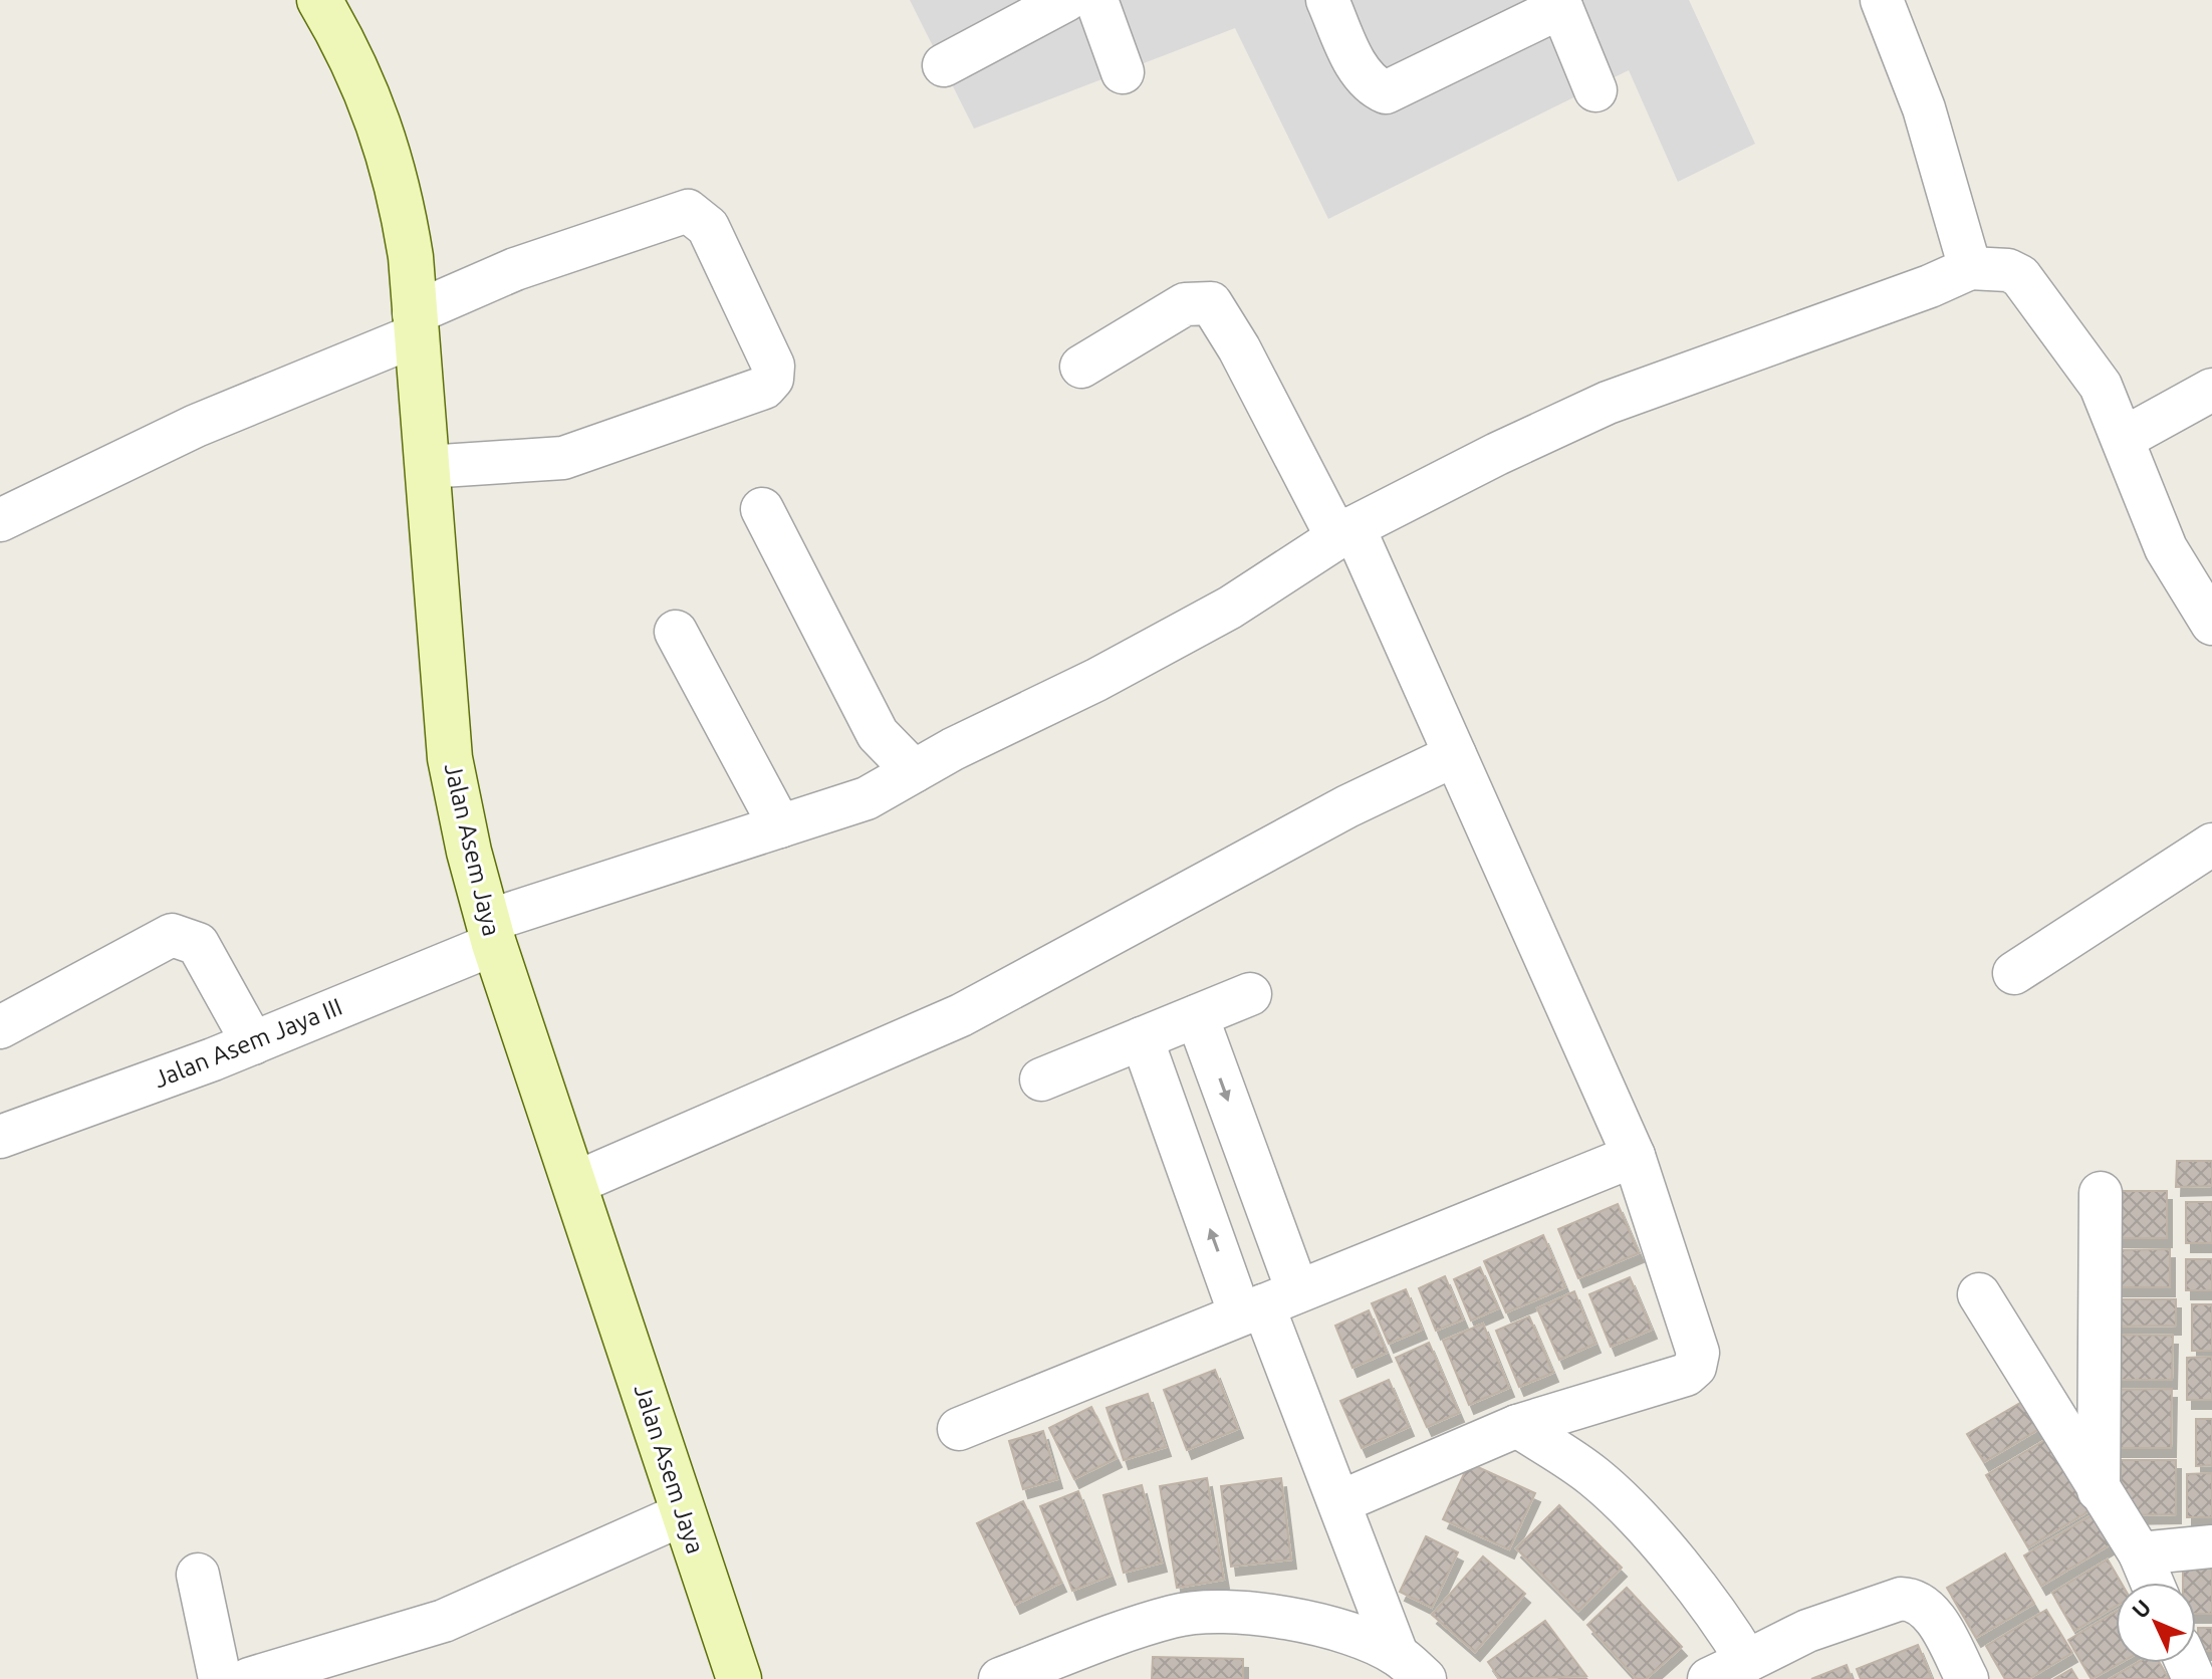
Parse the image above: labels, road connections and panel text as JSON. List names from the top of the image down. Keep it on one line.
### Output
{"streets":{"main road":["Jalan Asem Jaya"],"street":["Jalan Asem Jaya III"]},"crossings":[["Jalan Asem Jaya","Jalan Asem Jaya III"]],"north":"top left"}
